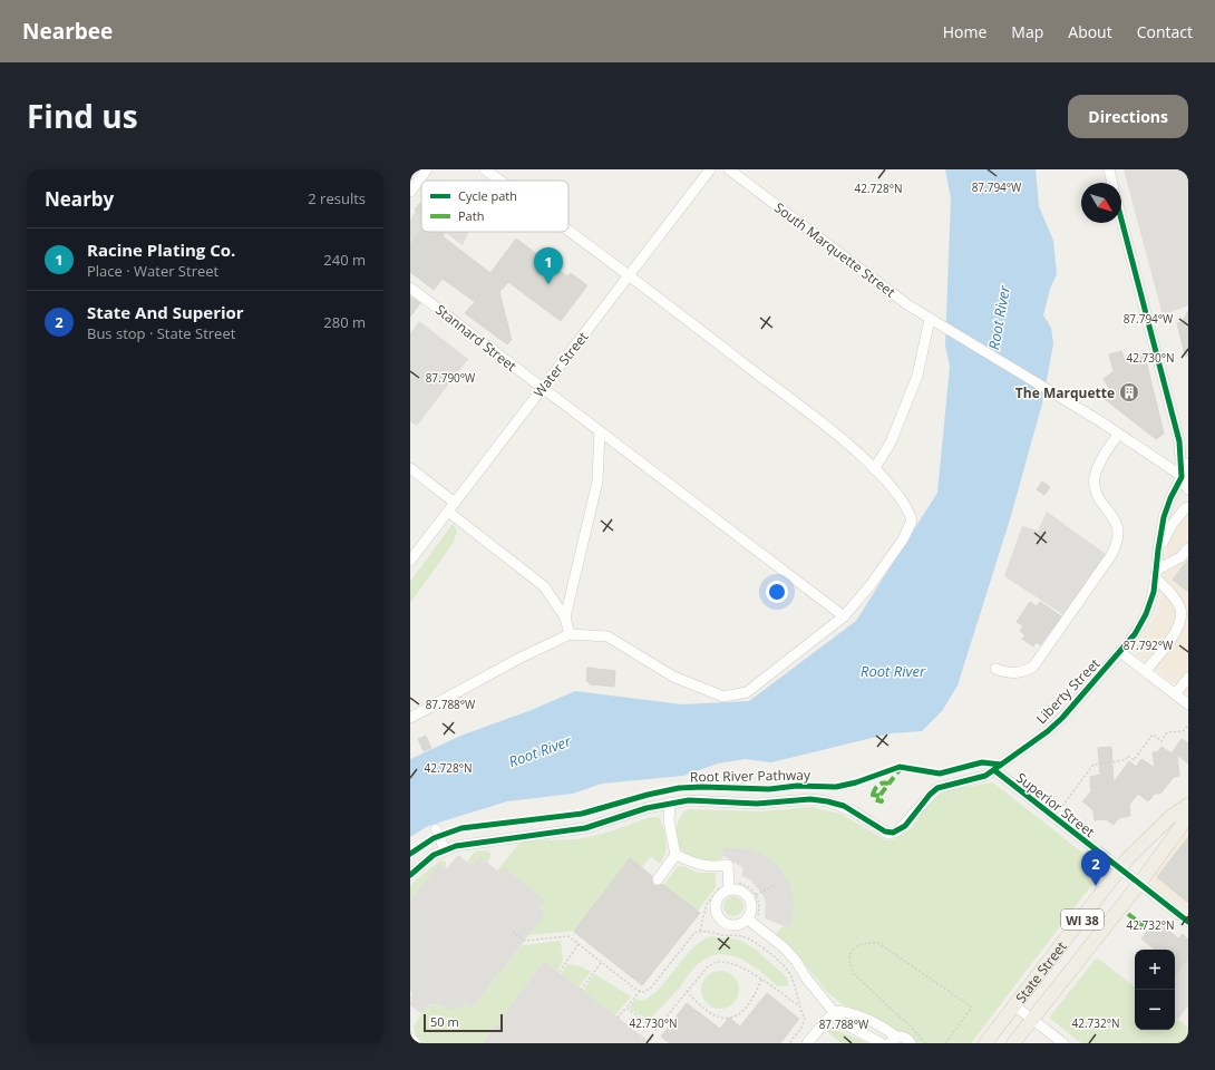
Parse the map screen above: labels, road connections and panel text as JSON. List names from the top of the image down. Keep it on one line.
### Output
{"streets":{"main road":["WI 38","State Street"],"street":["South Marquette Street","Stannard Street","Water Street","Liberty Street","Superior Street"],"cycle path":["Root River Pathway"]},"crossings":[["South Marquette Street","Liberty Street"],["Stannard Street","Water Street"],["Liberty Street","Superior Street"],["Superior Street","State Street"]],"water":["Root River"],"places":{"building":["The Marquette"]},"legend":["Cycle path","Path"],"scale_bar":"50 m","north":"bottom right","page":{"header":"Nearbee","nav":["Home","Map","About","Contact"],"title":"Find us","buttons":"Directions","heading":["Nearby","2 results"],"list":[{"mark":"1","name":"Racine Plating Co.","note":"Place · Water Street","value":"240 m"},{"mark":"2","name":"State And Superior","note":"Bus stop · State Street","value":"280 m"}],"pins":["1","2"],"map_buttons":["+","−"],"scale":"50 m"},"coordinates":["87.794°W","42.728°N","42.730°N","87.790°W","87.792°W","87.788°W","42.732°N"]}
